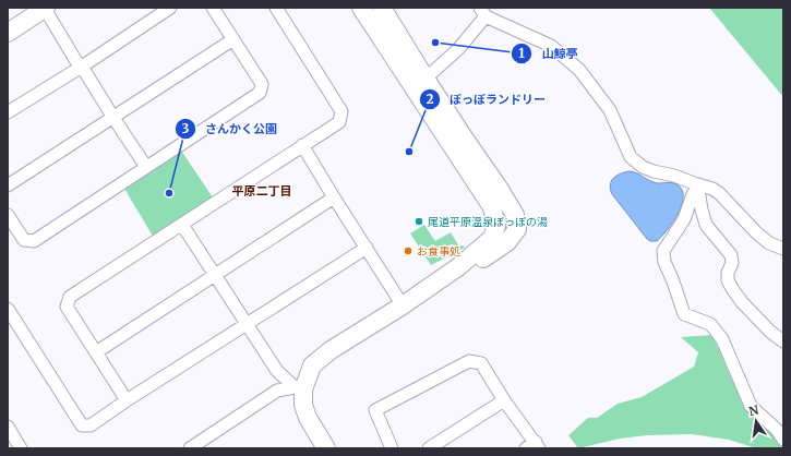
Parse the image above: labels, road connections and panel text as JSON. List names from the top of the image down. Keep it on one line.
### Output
{"districts":["平原二丁目"],"places":["山鯨亭","ぽっぽランドリー","さんかく公園","尾道平原温泉ぽっぽの湯","お食事処"],"north":"top"}
